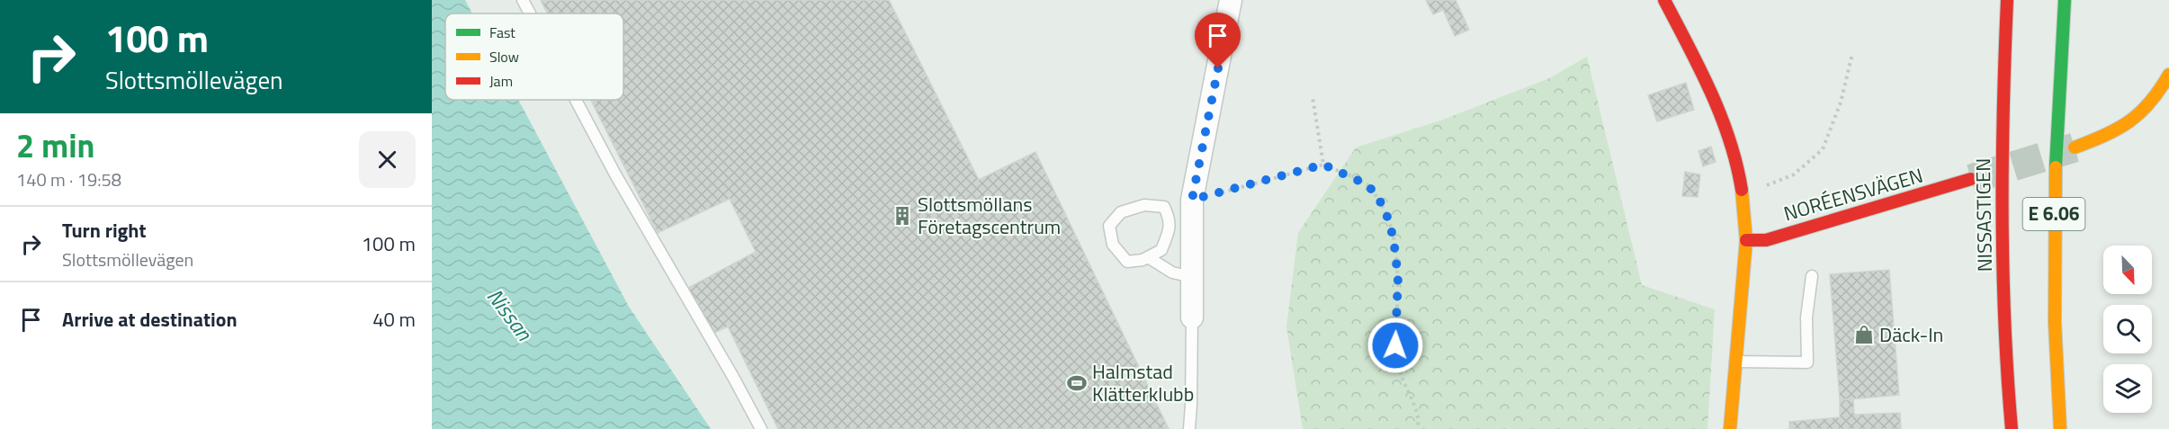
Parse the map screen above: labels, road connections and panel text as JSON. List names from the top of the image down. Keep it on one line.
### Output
{"streets":{"main road":["NORÉENSVÄGEN","E 6.06","NISSASTIGEN"]},"water":["Nissan"],"places":{"building":["Slottsmöllans Företagscentrum"],"shop":["Däck-In"],"sports":["Halmstad Klätterklubb"]},"legend":["Fast","Slow","Jam"],"north":"bottom right","page":{"turn":["100 m","Slottsmöllevägen"],"heading":["2 min","140 m · 19:58"],"list":[{"name":"Turn right","note":"Slottsmöllevägen","value":"100 m"},{"name":"Arrive at destination","value":"40 m"}]}}
